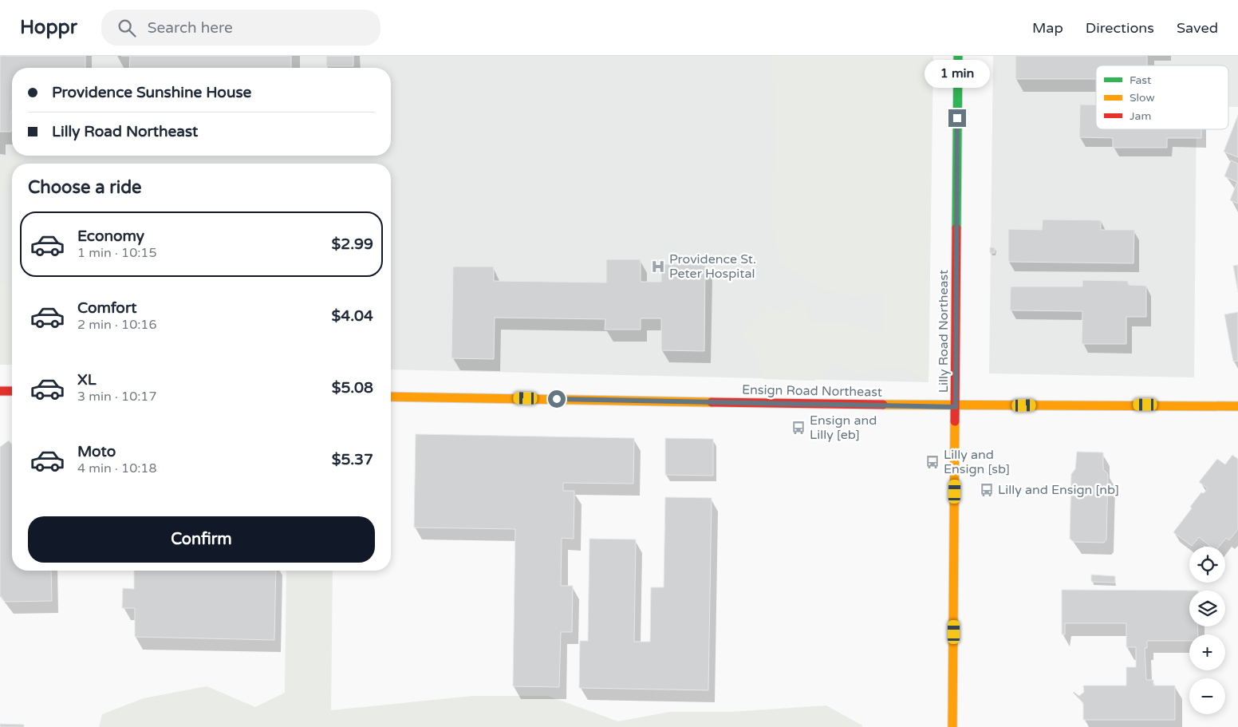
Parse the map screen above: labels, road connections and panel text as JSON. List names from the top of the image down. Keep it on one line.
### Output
{"streets":{"street":["Lilly Road Northeast","Ensign Road Northeast"]},"crossings":[["Lilly Road Northeast","Ensign Road Northeast"]],"places":{"hospital":["Providence St. Peter Hospital"],"bus stop":["Ensign and Lilly [eb]","Lilly and Ensign [sb]","Lilly and Ensign [nb]"]},"legend":["Fast","Slow","Jam"],"page":{"header":"Hoppr","search":"Search here","nav":["Map","Directions","Saved"],"bubble":"1 min","banner":["Providence Sunshine House","Lilly Road Northeast"],"heading":"Choose a ride","list":[{"name":"Economy","note":"1 min · 10:15","value":"$2.99"},{"name":"Comfort","note":"2 min · 10:16","value":"$4.04"},{"name":"XL","note":"3 min · 10:17","value":"$5.08"},{"name":"Moto","note":"4 min · 10:18","value":"$5.37"}],"buttons":"Confirm","map_buttons":["+","−"]}}
